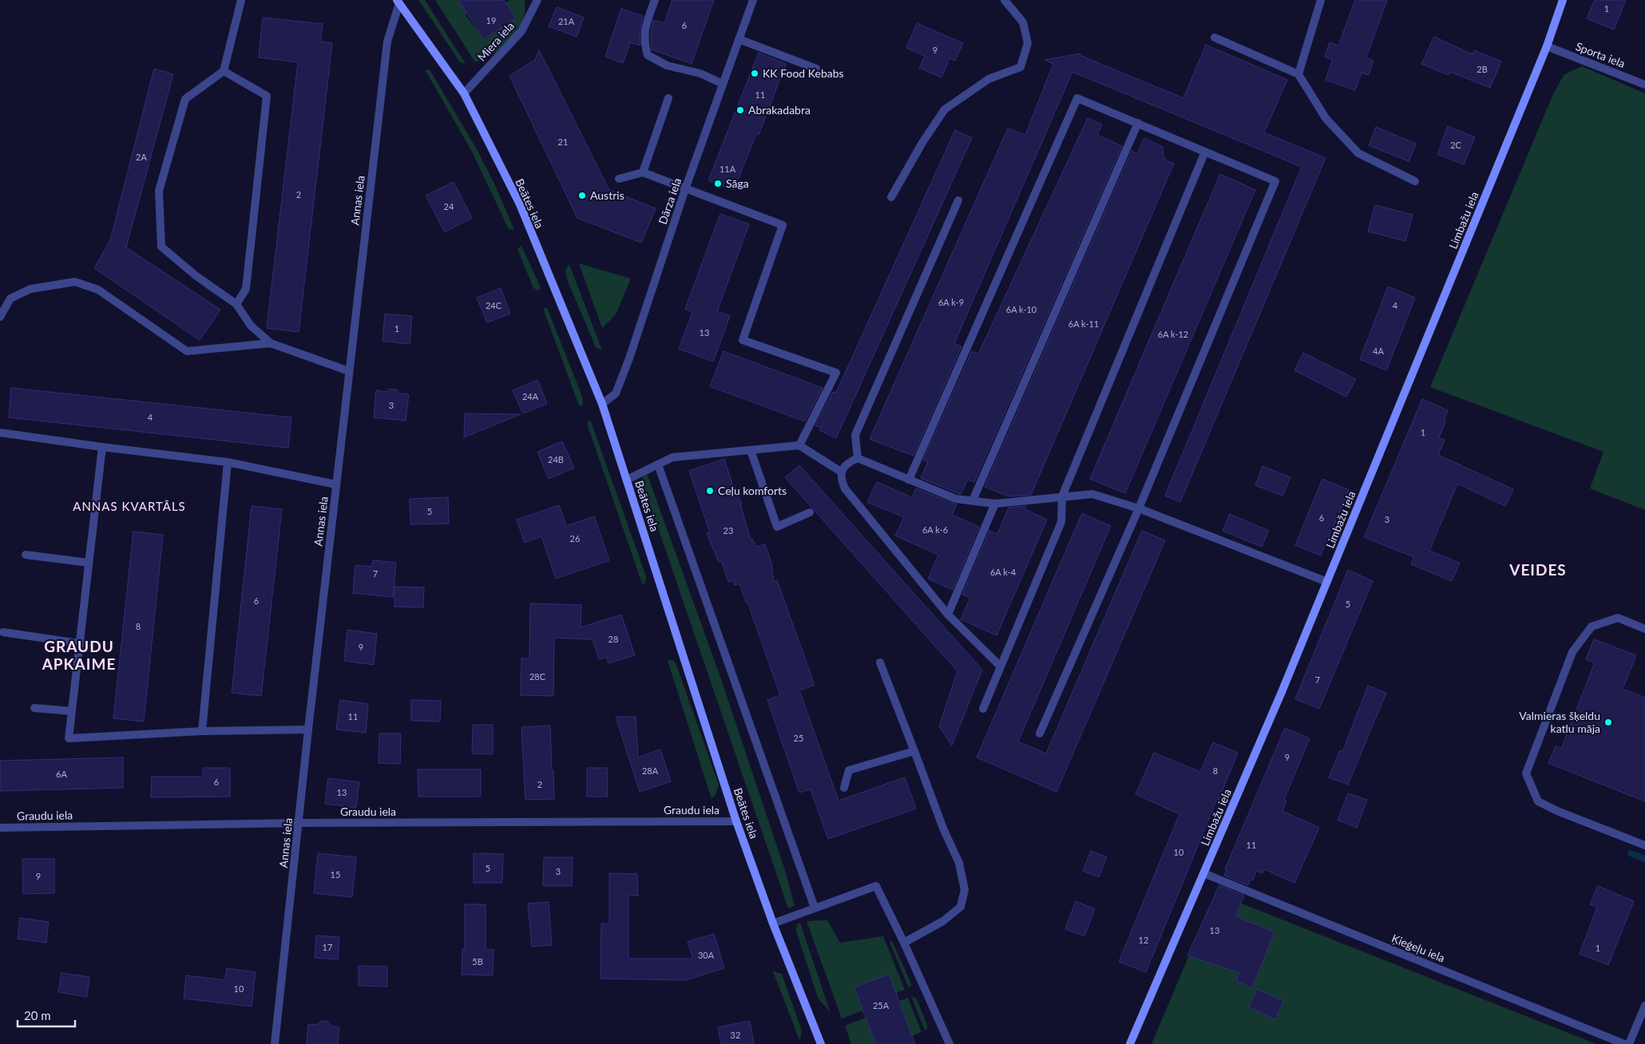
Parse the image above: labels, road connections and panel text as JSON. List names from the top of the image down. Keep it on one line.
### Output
{"streets":{"street":["Miera iela","Sporta iela","Annas iela","Dārza iela","Beātes iela","Limbažu iela","Graudu iela","Ķieģeļu iela"]},"crossings":[["Miera iela","Beātes iela"],["Sporta iela","Limbažu iela"],["Annas iela","Beātes iela"],["Annas iela","Graudu iela"],["Dārza iela","Beātes iela"],["Beātes iela","Graudu iela"],["Limbažu iela","Ķieģeļu iela"]],"districts":["ANNAS KVARTĀLS","VEIDES","GRAUDU APKAIME"],"places":["KK Food Kebabs","Abrakadabra","Sāga","Austris","Ceļu komforts","Valmieras šķeldu katlu māja"],"house_numbers":["1","19","21A","6","9","2B","11","21","2C","2A","11A","2","24","6A k-9","24C","4","6A k-10","6A k-11","1","13","6A k-12","4A","24A","3","4","1","24B","5","6","3","6A k-6","23","26","6A k-4","7","6","5","8","28","9","28C","7","11","25","9","28A","8","6A","6","2","13","11","10","5","3","15","9","13","12","17","1","30A","5B","10","25A","32"],"scale_bar":"20 m"}
